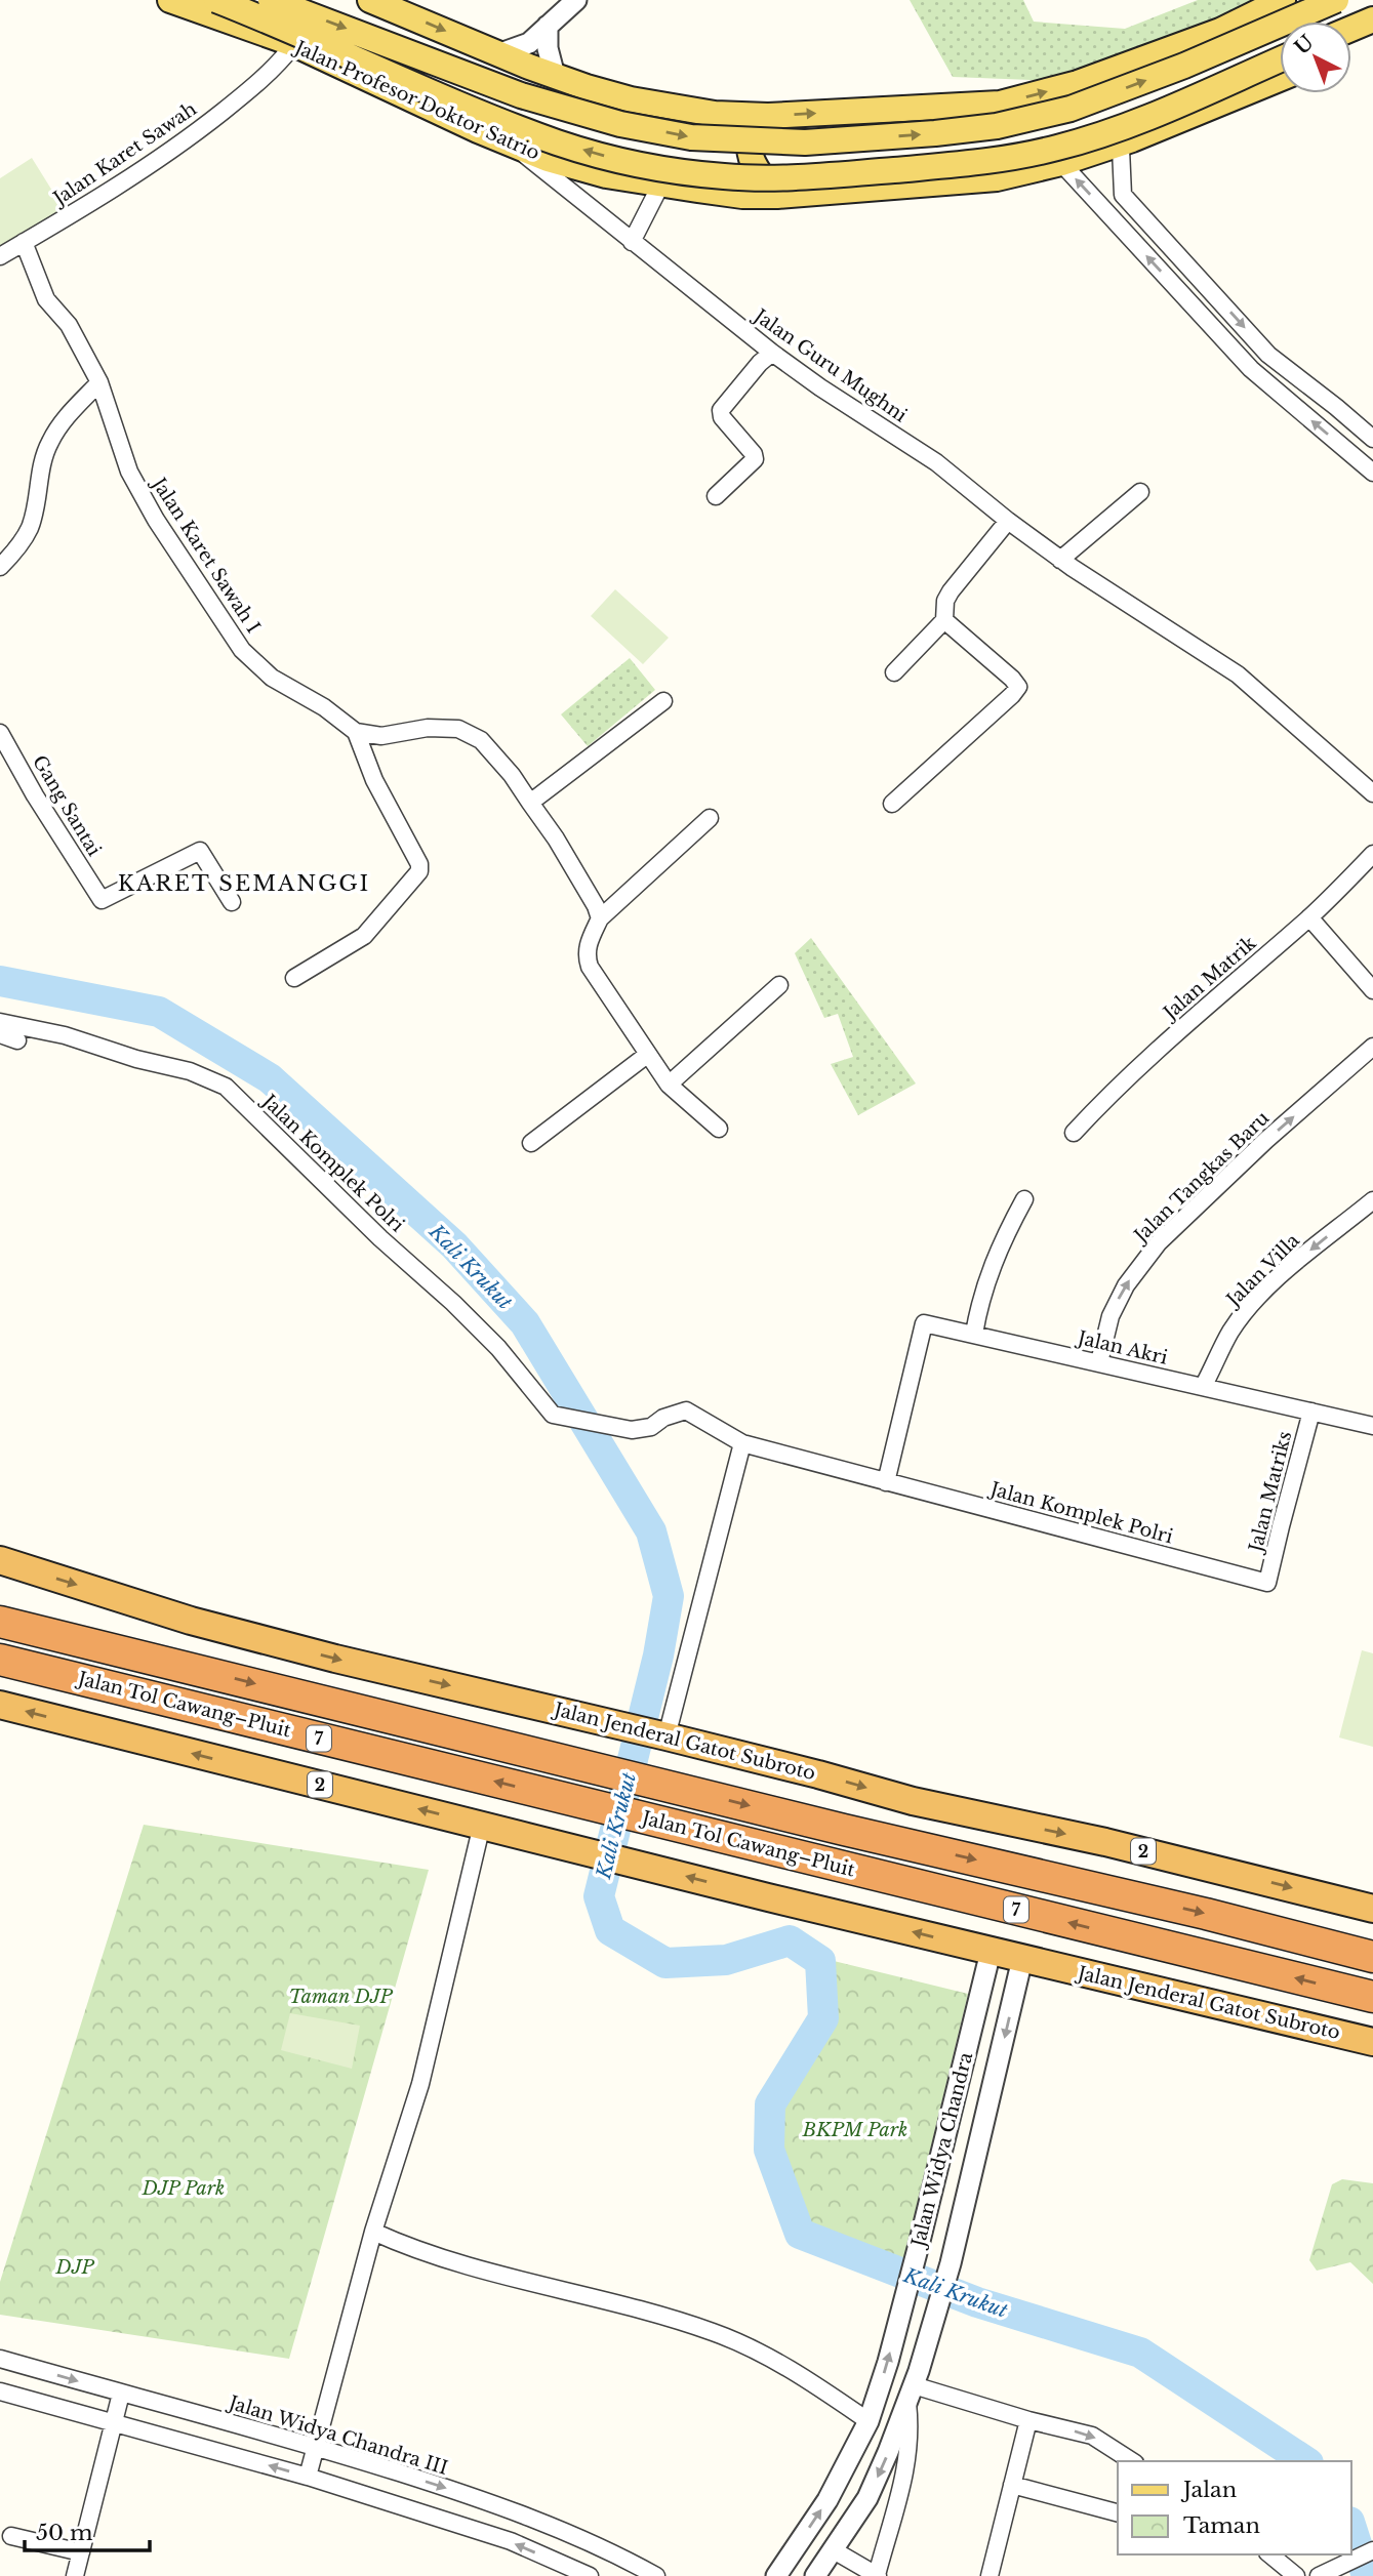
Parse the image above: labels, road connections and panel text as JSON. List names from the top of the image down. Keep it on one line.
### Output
{"streets":{"highway":["Jalan Tol Cawang–Pluit","7","Jalan Jenderal Gatot Subroto","2"],"main road":["Jalan Profesor Doktor Satrio"],"street":["Jalan Karet Sawah","Jalan Guru Mughni","Jalan Karet Sawah I","Gang Santai","Jalan Matrik","Jalan Komplek Polri","Jalan Tangkas Baru","Jalan Villa","Jalan Akri","Jalan Matriks","Jalan Widya Chandra","Jalan Widya Chandra III"]},"crossings":[["Jalan Profesor Doktor Satrio","Jalan Karet Sawah"],["Jalan Profesor Doktor Satrio","Jalan Guru Mughni"],["Jalan Karet Sawah","Jalan Karet Sawah I"],["Jalan Komplek Polri","Jalan Akri"],["Jalan Komplek Polri","Jalan Matriks"],["Jalan Tangkas Baru","Jalan Akri"],["Jalan Villa","Jalan Akri"],["Jalan Akri","Jalan Matriks"],["Jalan Jenderal Gatot Subroto","Jalan Widya Chandra"]],"one_way":["Jalan Villa"],"districts":["KARET SEMANGGI"],"water":["Kali Krukut"],"parks":["Taman DJP","BKPM Park","DJP Park","DJP"],"legend":["Jalan","Taman"],"scale_bar":"50 m","north":"top left"}
